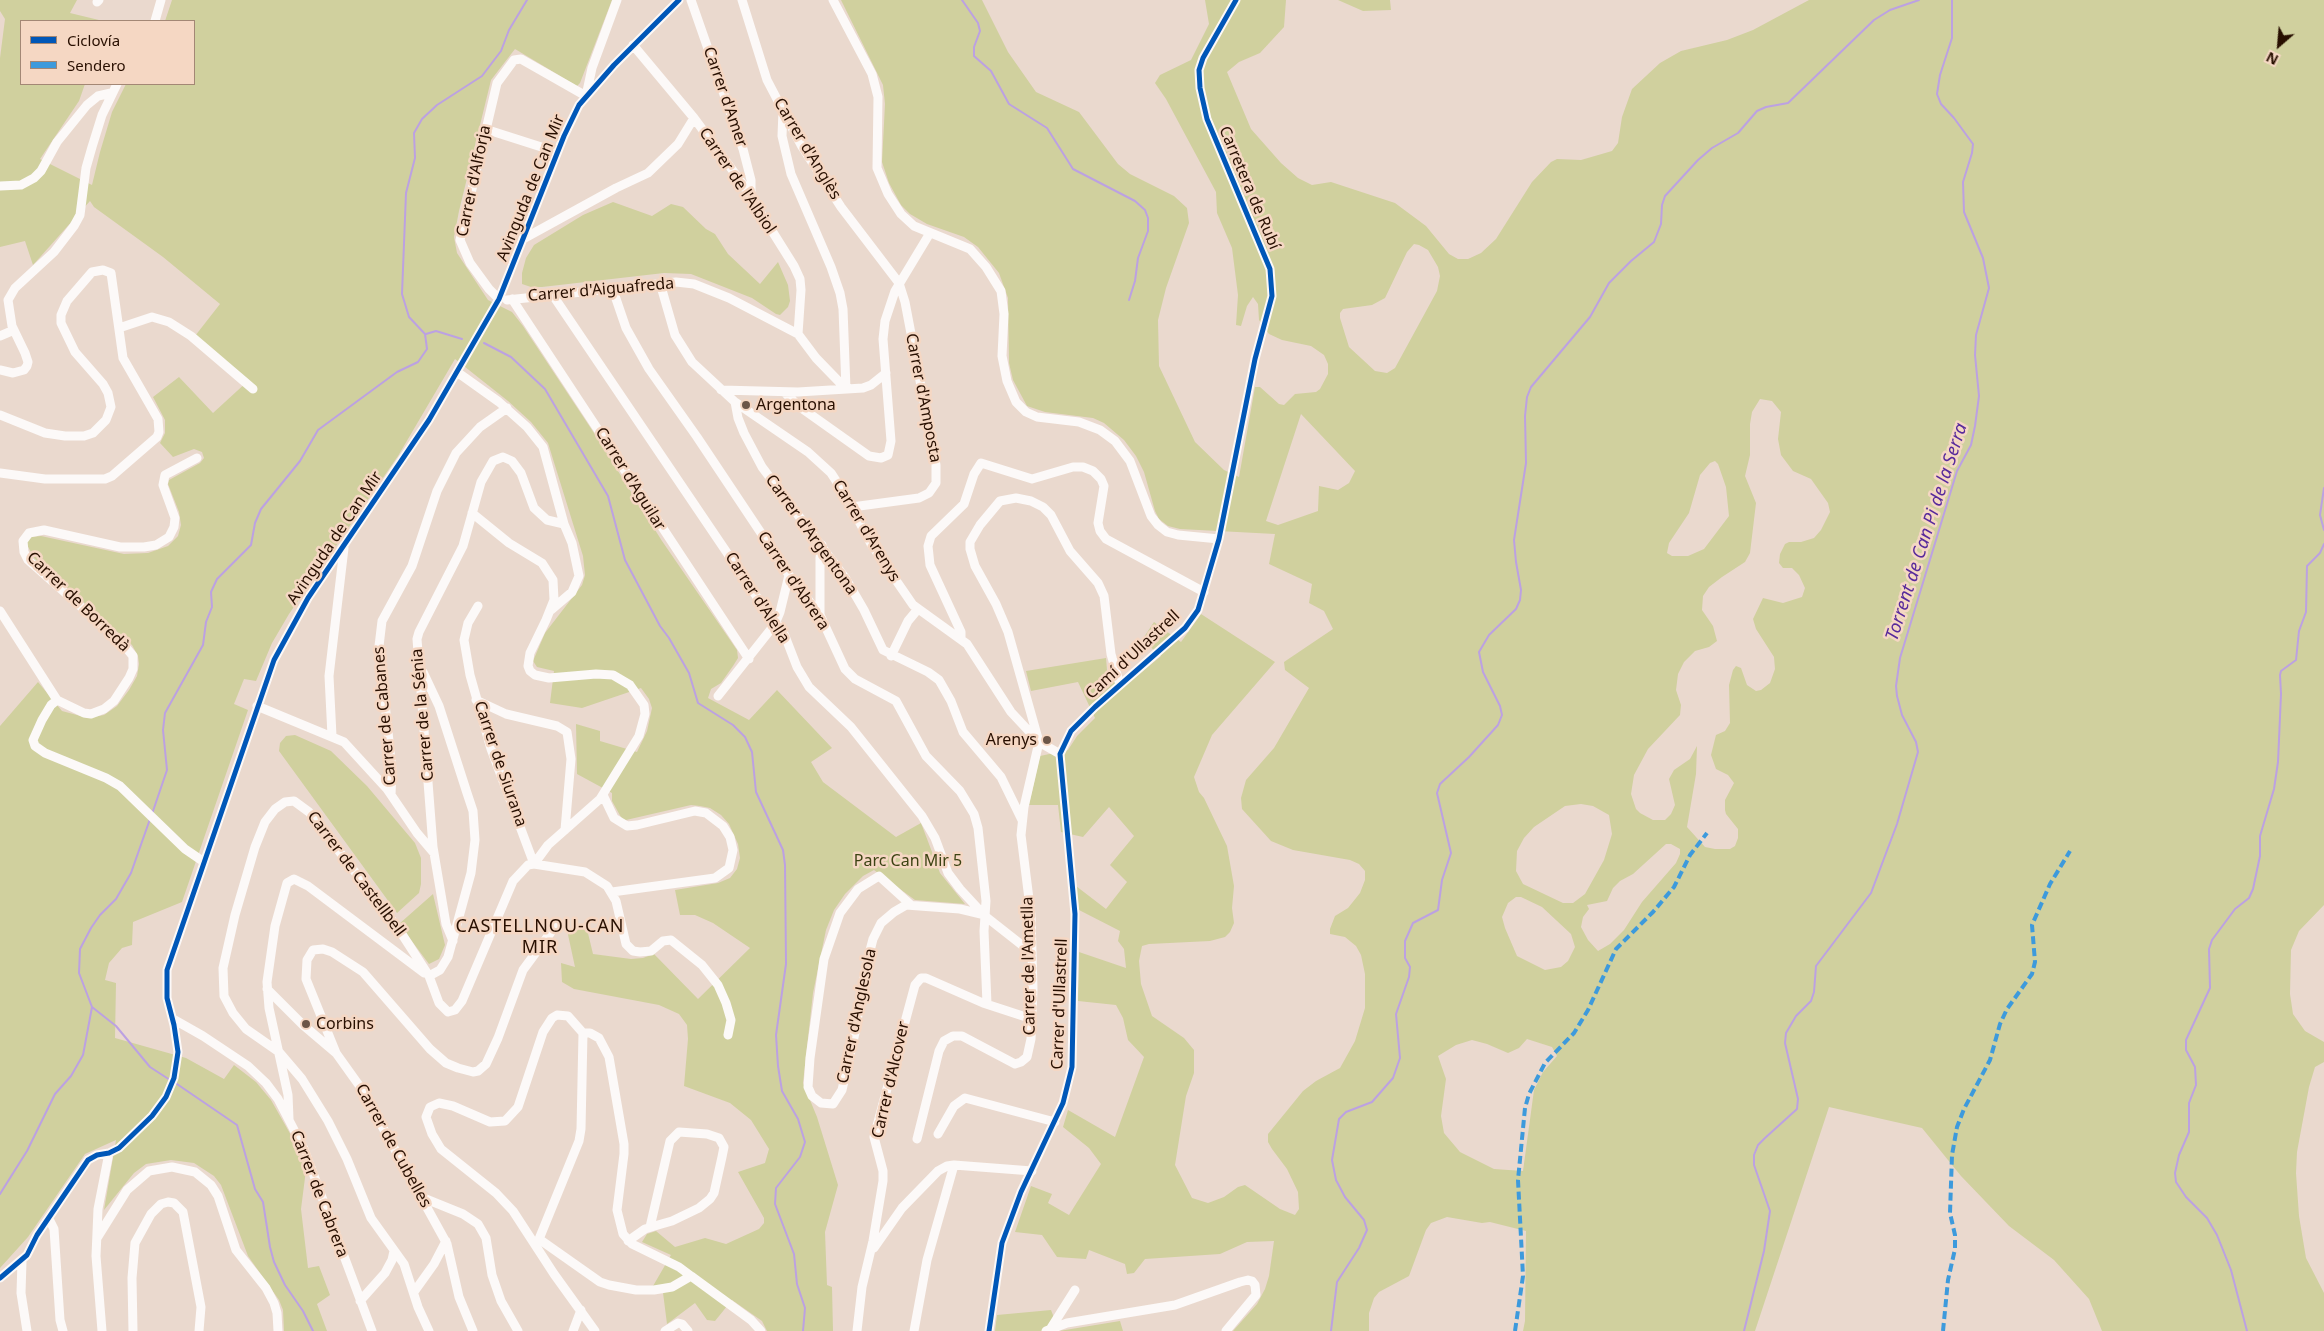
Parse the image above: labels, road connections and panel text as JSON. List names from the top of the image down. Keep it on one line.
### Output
{"streets":{"street":["Carrer d'Amer","Carrer d'Anglès","Carrer d'Alforja","Carrer de l'Albiol","Avinguda de Can Mir","Carretera de Rubí","Carrer d'Aiguafreda","Carrer d'Amposta","Carrer d'Aguilar","Carrer d'Arenys","Carrer d'Argentona","Carrer d'Abrera","Carrer d'Alella","Carrer de Borredà","Camí d'Ullastrell","Carrer de la Sénia","Carrer de Cabanes","Carrer de Siurana","Carrer de Castellbell","Carrer de l'Ametlla","Carrer d'Ullastrell","Carrer d'Anglesola","Carrer d'Alcover","Carrer de Cubelles","Carrer de Cabrera"]},"crossings":[["Carrer d'Amer","Carrer de l'Albiol"],["Carrer d'Anglès","Carrer d'Amposta"],["Carrer d'Alforja","Avinguda de Can Mir"],["Carrer d'Alforja","Carrer d'Aiguafreda"],["Carrer de l'Albiol","Avinguda de Can Mir"],["Carrer de l'Albiol","Carrer d'Aiguafreda"],["Avinguda de Can Mir","Carrer d'Aiguafreda"],["Avinguda de Can Mir","Carrer de Cabrera"],["Carretera de Rubí","Camí d'Ullastrell"],["Carrer d'Aiguafreda","Carrer d'Aguilar"],["Carrer d'Aiguafreda","Carrer d'Arenys"],["Carrer d'Aiguafreda","Carrer d'Abrera"],["Carrer d'Aiguafreda","Carrer d'Alella"],["Carrer d'Amposta","Carrer d'Arenys"],["Carrer d'Arenys","Carrer d'Argentona"],["Carrer d'Arenys","Camí d'Ullastrell"],["Carrer d'Arenys","Carrer de l'Ametlla"],["Carrer d'Arenys","Carrer d'Ullastrell"],["Carrer d'Abrera","Carrer d'Alella"],["Carrer d'Abrera","Carrer d'Alcover"],["Carrer d'Alella","Carrer de l'Ametlla"],["Camí d'Ullastrell","Carrer d'Ullastrell"],["Carrer de Siurana","Carrer de Castellbell"],["Carrer de l'Ametlla","Carrer d'Alcover"]],"districts":["CASTELLNOU-CAN MIR"],"water":["Torrent de Can Pi de la Serra"],"parks":["Parc Can Mir 5"],"places":["Argentona","Arenys","Corbins"],"legend":["Ciclovía","Sendero"],"north":"bottom left"}
